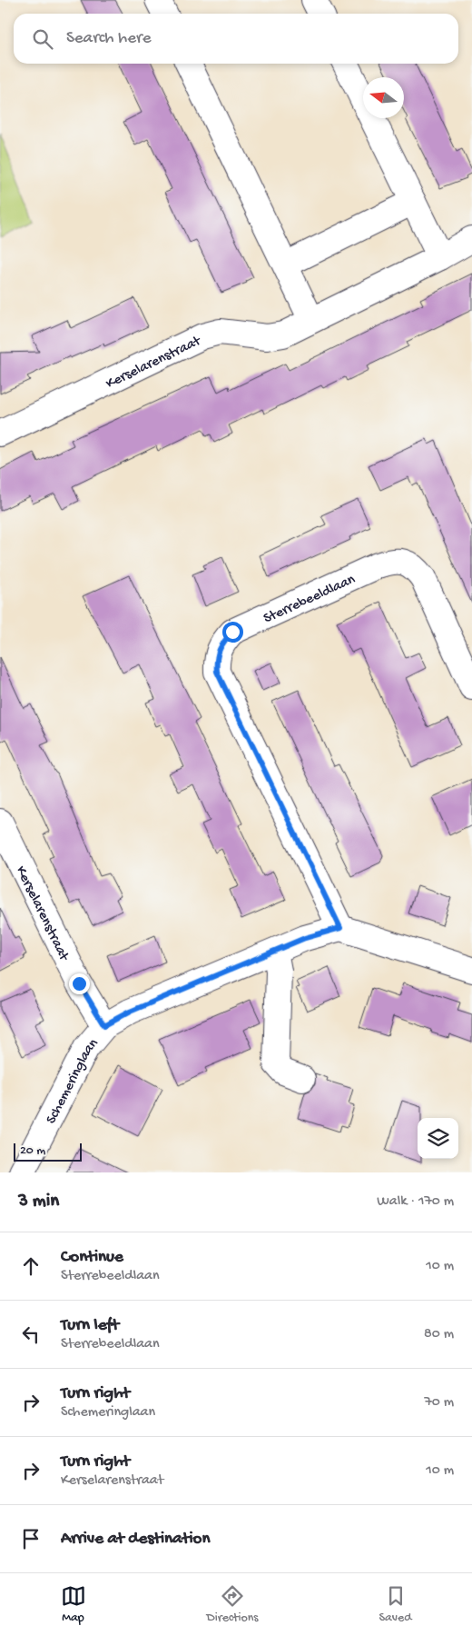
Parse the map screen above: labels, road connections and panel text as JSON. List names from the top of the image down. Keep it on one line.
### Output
{"streets":{"street":["Kerselarenstraat","Sterrebeeldlaan","Schemeringlaan"]},"crossings":[["Kerselarenstraat","Schemeringlaan"],["Sterrebeeldlaan","Schemeringlaan"]],"scale_bar":"20 m","north":"left","page":{"search":"Search here","scale":"20 m","heading":["3 min","Walk · 170 m"],"list":[["Continue","Sterrebeeldlaan","10 m"],["Turn left","Sterrebeeldlaan","80 m"],["Turn right","Schemeringlaan","70 m"],["Turn right","Kerselarenstraat","10 m"],"Arrive at destination"],"nav":["Map","Directions","Saved"]}}
